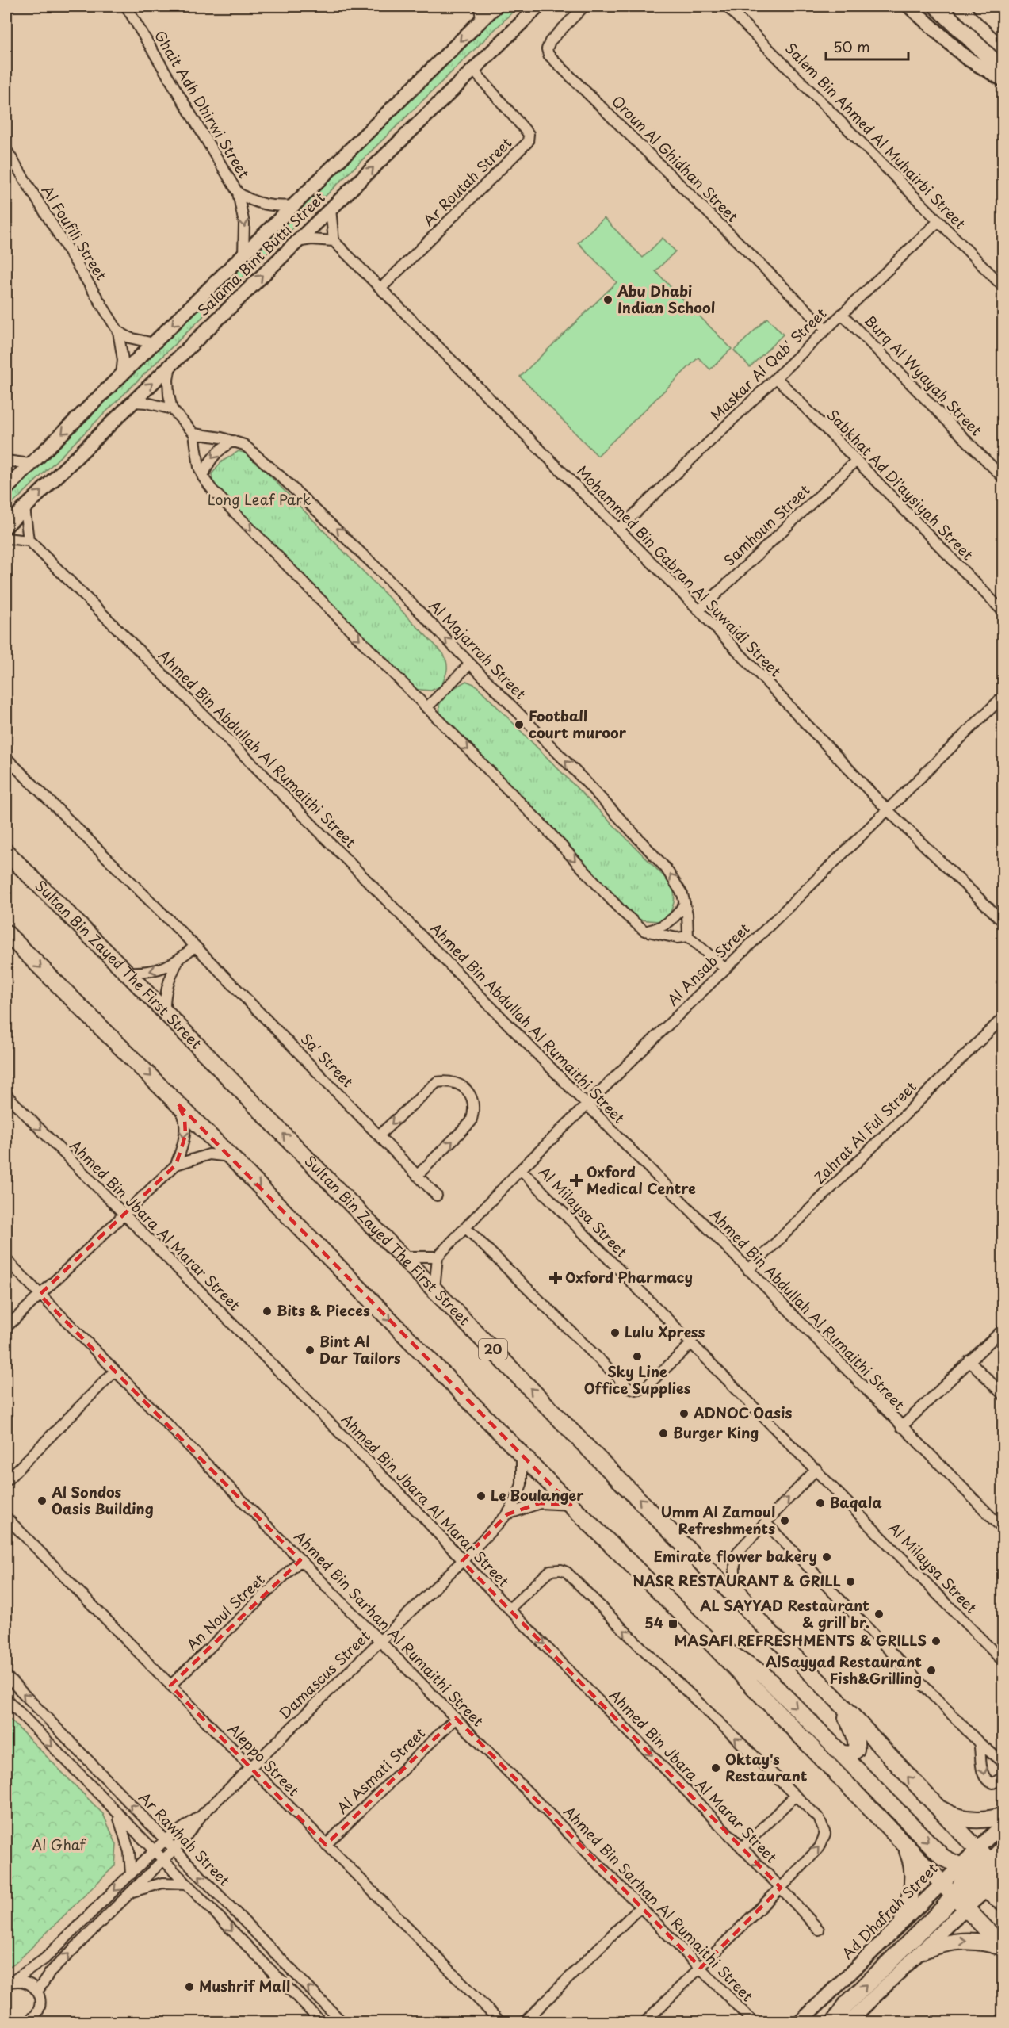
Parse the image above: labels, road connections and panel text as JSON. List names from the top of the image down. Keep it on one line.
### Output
{"streets":{"main road":["Salama Bint Butti Street","Sultan Bin Zayed The First Street","20","Ad Dhafrah Street"],"street":["Ghait Adh Dhirwi Street","Salem Bin Ahmed Al Muhairbi Street","Qroun Al Ghidhan Street","Ar Routah Street","Al Foufili Street","Maskar Al Qab' Street","Burq Al Wyayah Street","Sabkhat Ad Di'aysiyah Street","Samhoun Street","Mohammed Bin Gabran Al Suwaidi Street","Al Majarrah Street","Ahmed Bin Abdullah Al Rumaithi Street","Al Ansab Street","Sa' Street","Zahrat Al Ful Street","Al Milaysa Street","Ahmed Bin Jbara Al Marar Street","An Noul Street","Ahmed Bin Sarhan Al Rumaithi Street","Damascus Street","Aleppo Street","Al Asmati Street","Ar Rawhah Street"]},"crossings":[["Ghait Adh Dhirwi Street","Salama Bint Butti Street"],["Salem Bin Ahmed Al Muhairbi Street","Maskar Al Qab' Street"],["Qroun Al Ghidhan Street","Maskar Al Qab' Street"],["Ar Routah Street","Salama Bint Butti Street"],["Ar Routah Street","Mohammed Bin Gabran Al Suwaidi Street"],["Al Foufili Street","Salama Bint Butti Street"],["Maskar Al Qab' Street","Burq Al Wyayah Street"],["Maskar Al Qab' Street","Sabkhat Ad Di'aysiyah Street"],["Maskar Al Qab' Street","Mohammed Bin Gabran Al Suwaidi Street"],["Sabkhat Ad Di'aysiyah Street","Samhoun Street"],["Samhoun Street","Mohammed Bin Gabran Al Suwaidi Street"],["Mohammed Bin Gabran Al Suwaidi Street","Al Ansab Street"],["Ahmed Bin Abdullah Al Rumaithi Street","Al Ansab Street"],["Ahmed Bin Abdullah Al Rumaithi Street","Zahrat Al Ful Street"],["Sultan Bin Zayed The First Street","Ad Dhafrah Street"],["Al Ansab Street","Al Milaysa Street"],["Ahmed Bin Jbara Al Marar Street","Damascus Street"],["An Noul Street","Ahmed Bin Sarhan Al Rumaithi Street"],["An Noul Street","Aleppo Street"],["Ahmed Bin Sarhan Al Rumaithi Street","Damascus Street"],["Ahmed Bin Sarhan Al Rumaithi Street","Al Asmati Street"],["Damascus Street","Aleppo Street"],["Damascus Street","Ar Rawhah Street"],["Aleppo Street","Al Asmati Street"]],"one_way":["Ahmed Bin Jbara Al Marar Street"],"parks":["Long Leaf Park","Al Ghaf"],"places":{"other":["Abu Dhabi Indian School","Football court muroor","Bits & Pieces","Lulu Xpress","Bint Al Dar Tailors","Sky Line Office Supplies","ADNOC Oasis","Burger King","Le Boulanger","Al Sondos Oasis Building","Baqala","Umm Al Zamoul Refreshments","Emirate flower bakery","NASR RESTAURANT & GRILL","AL SAYYAD Restaurant & grill br.","MASAFI REFRESHMENTS & GRILLS","AlSayyad Restaurant Fish&Grilling","Oktay's Restaurant","Mushrif Mall"],"health":["Oxford Medical Centre","Oxford Pharmacy"],"transit":["54"]},"scale_bar":"50 m"}
